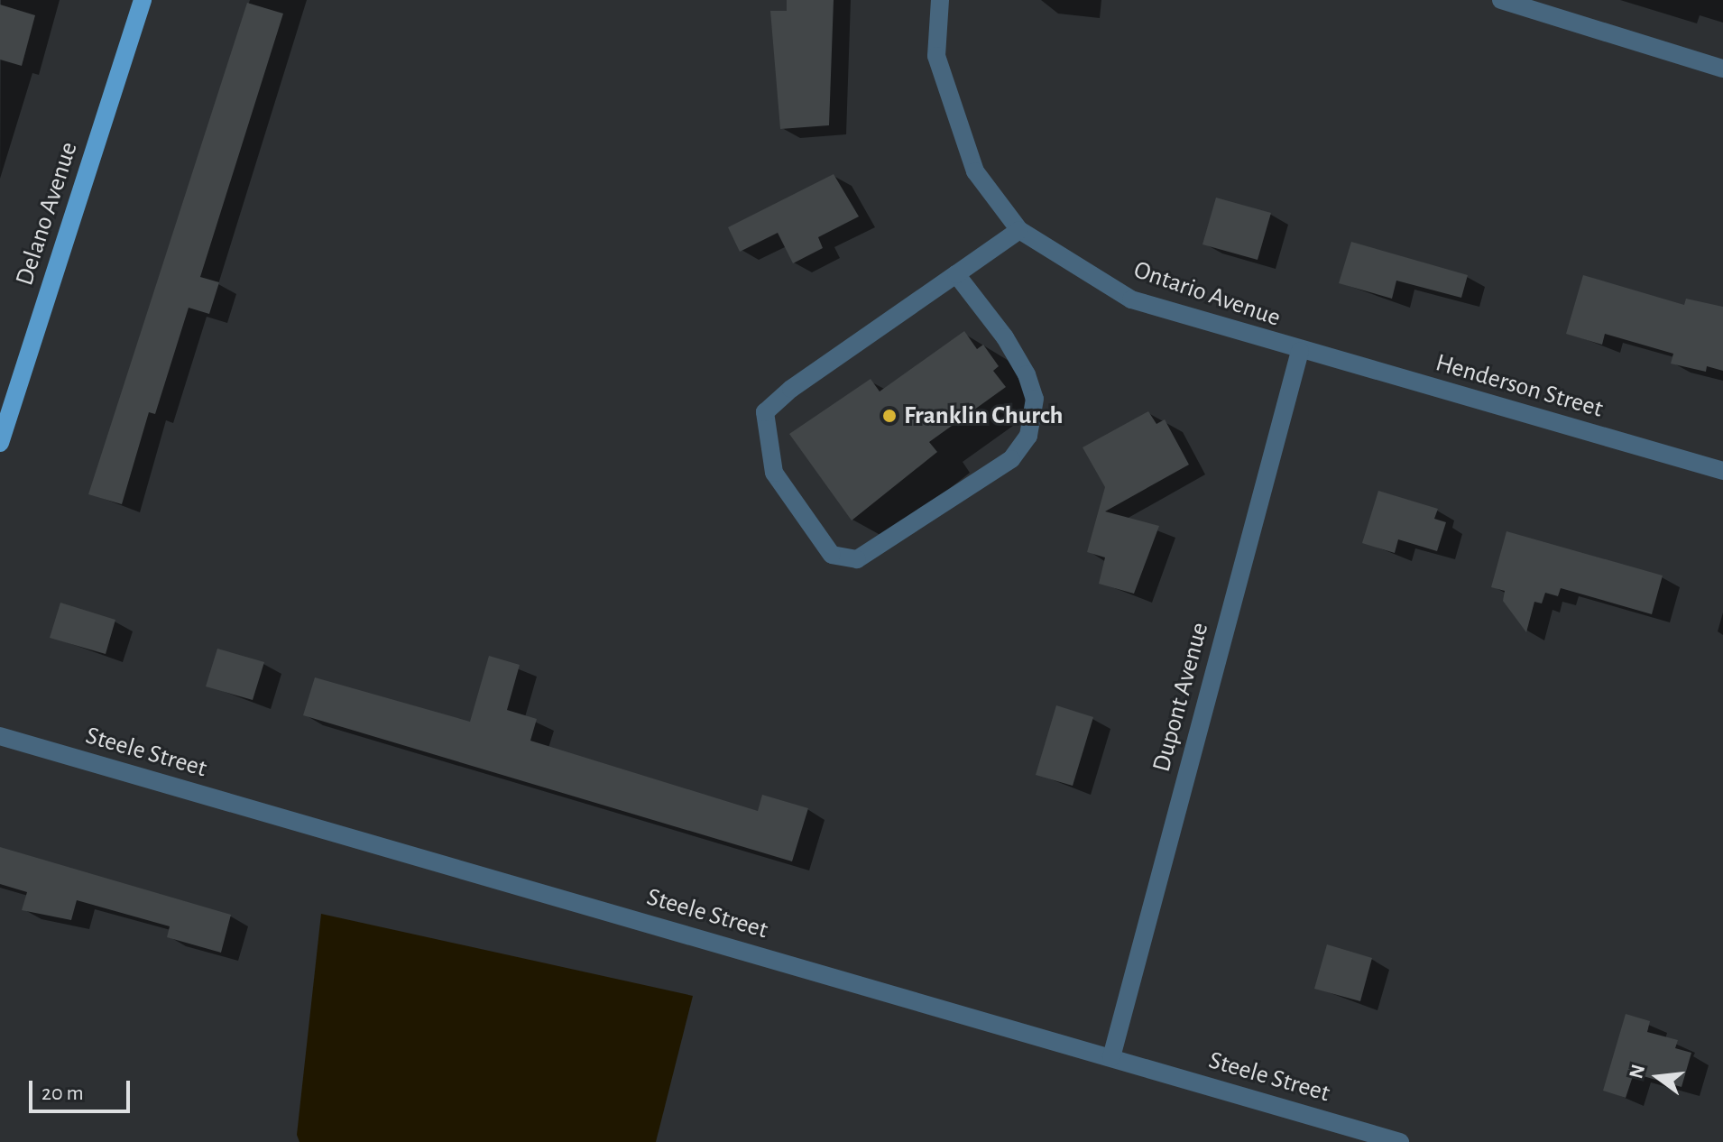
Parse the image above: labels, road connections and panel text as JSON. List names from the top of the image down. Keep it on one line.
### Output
{"streets":{"main road":["Delano Avenue"],"street":["Ontario Avenue","Henderson Street","Dupont Avenue","Steele Street"]},"crossings":[["Ontario Avenue","Henderson Street"],["Ontario Avenue","Dupont Avenue"],["Henderson Street","Dupont Avenue"],["Dupont Avenue","Steele Street"]],"places":["Franklin Church"],"scale_bar":"20 m","north":"left"}
